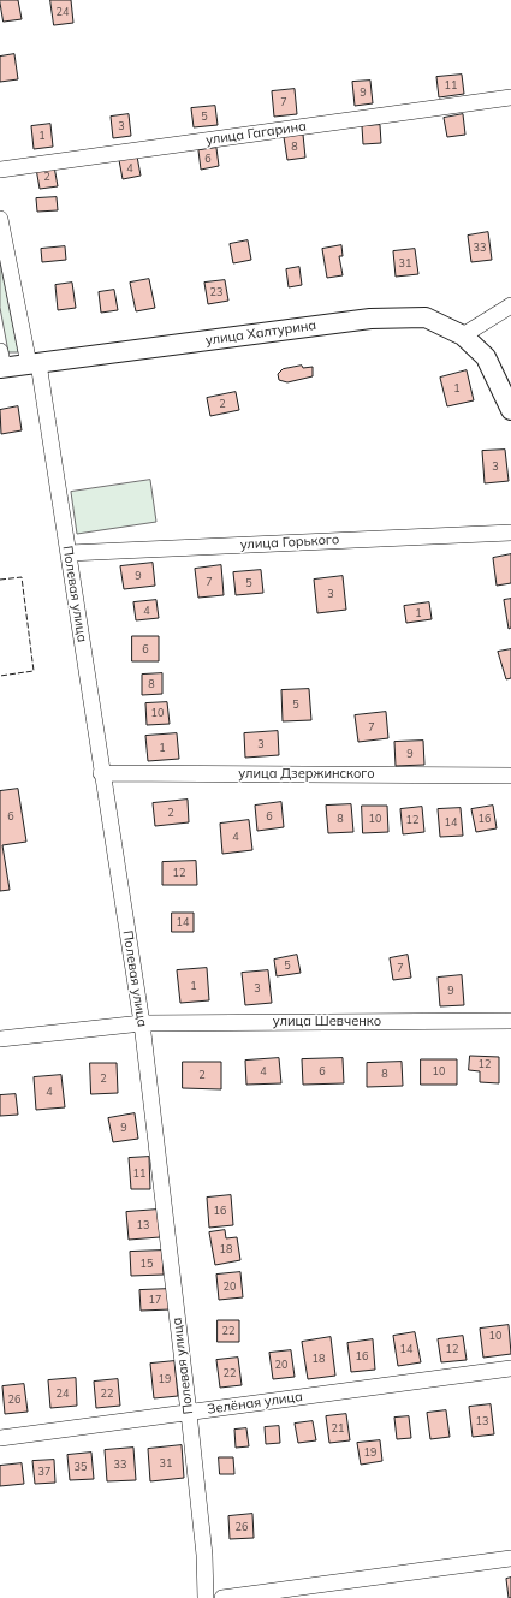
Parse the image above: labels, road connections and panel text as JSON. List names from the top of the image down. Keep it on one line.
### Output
{"streets":{"main road":["улица Халтурина"],"street":["улица Гагарина","улица Горького","Полевая улица","улица Дзержинского","улица Шевченко","Зелёная улица"]},"crossings":[["улица Халтурина","Полевая улица"],["улица Горького","Полевая улица"],["Полевая улица","улица Дзержинского"],["Полевая улица","улица Шевченко"],["Полевая улица","Зелёная улица"]],"house_numbers":["24","11","9","7","5","3","1","8","6","4","2","33","31","23","1","2","3","9","7","5","3","4","1","6","8","5","10","7","3","1","9","2","6","6","8","10","16","12","14","4","12","14","5","7","1","3","9","12","4","6","10","8","2","2","4","9","11","16","13","18","15","20","17","22","10","14","12","16","18","20","22","19","24","22","26","13","21","19","31","33","35","37","26"]}
